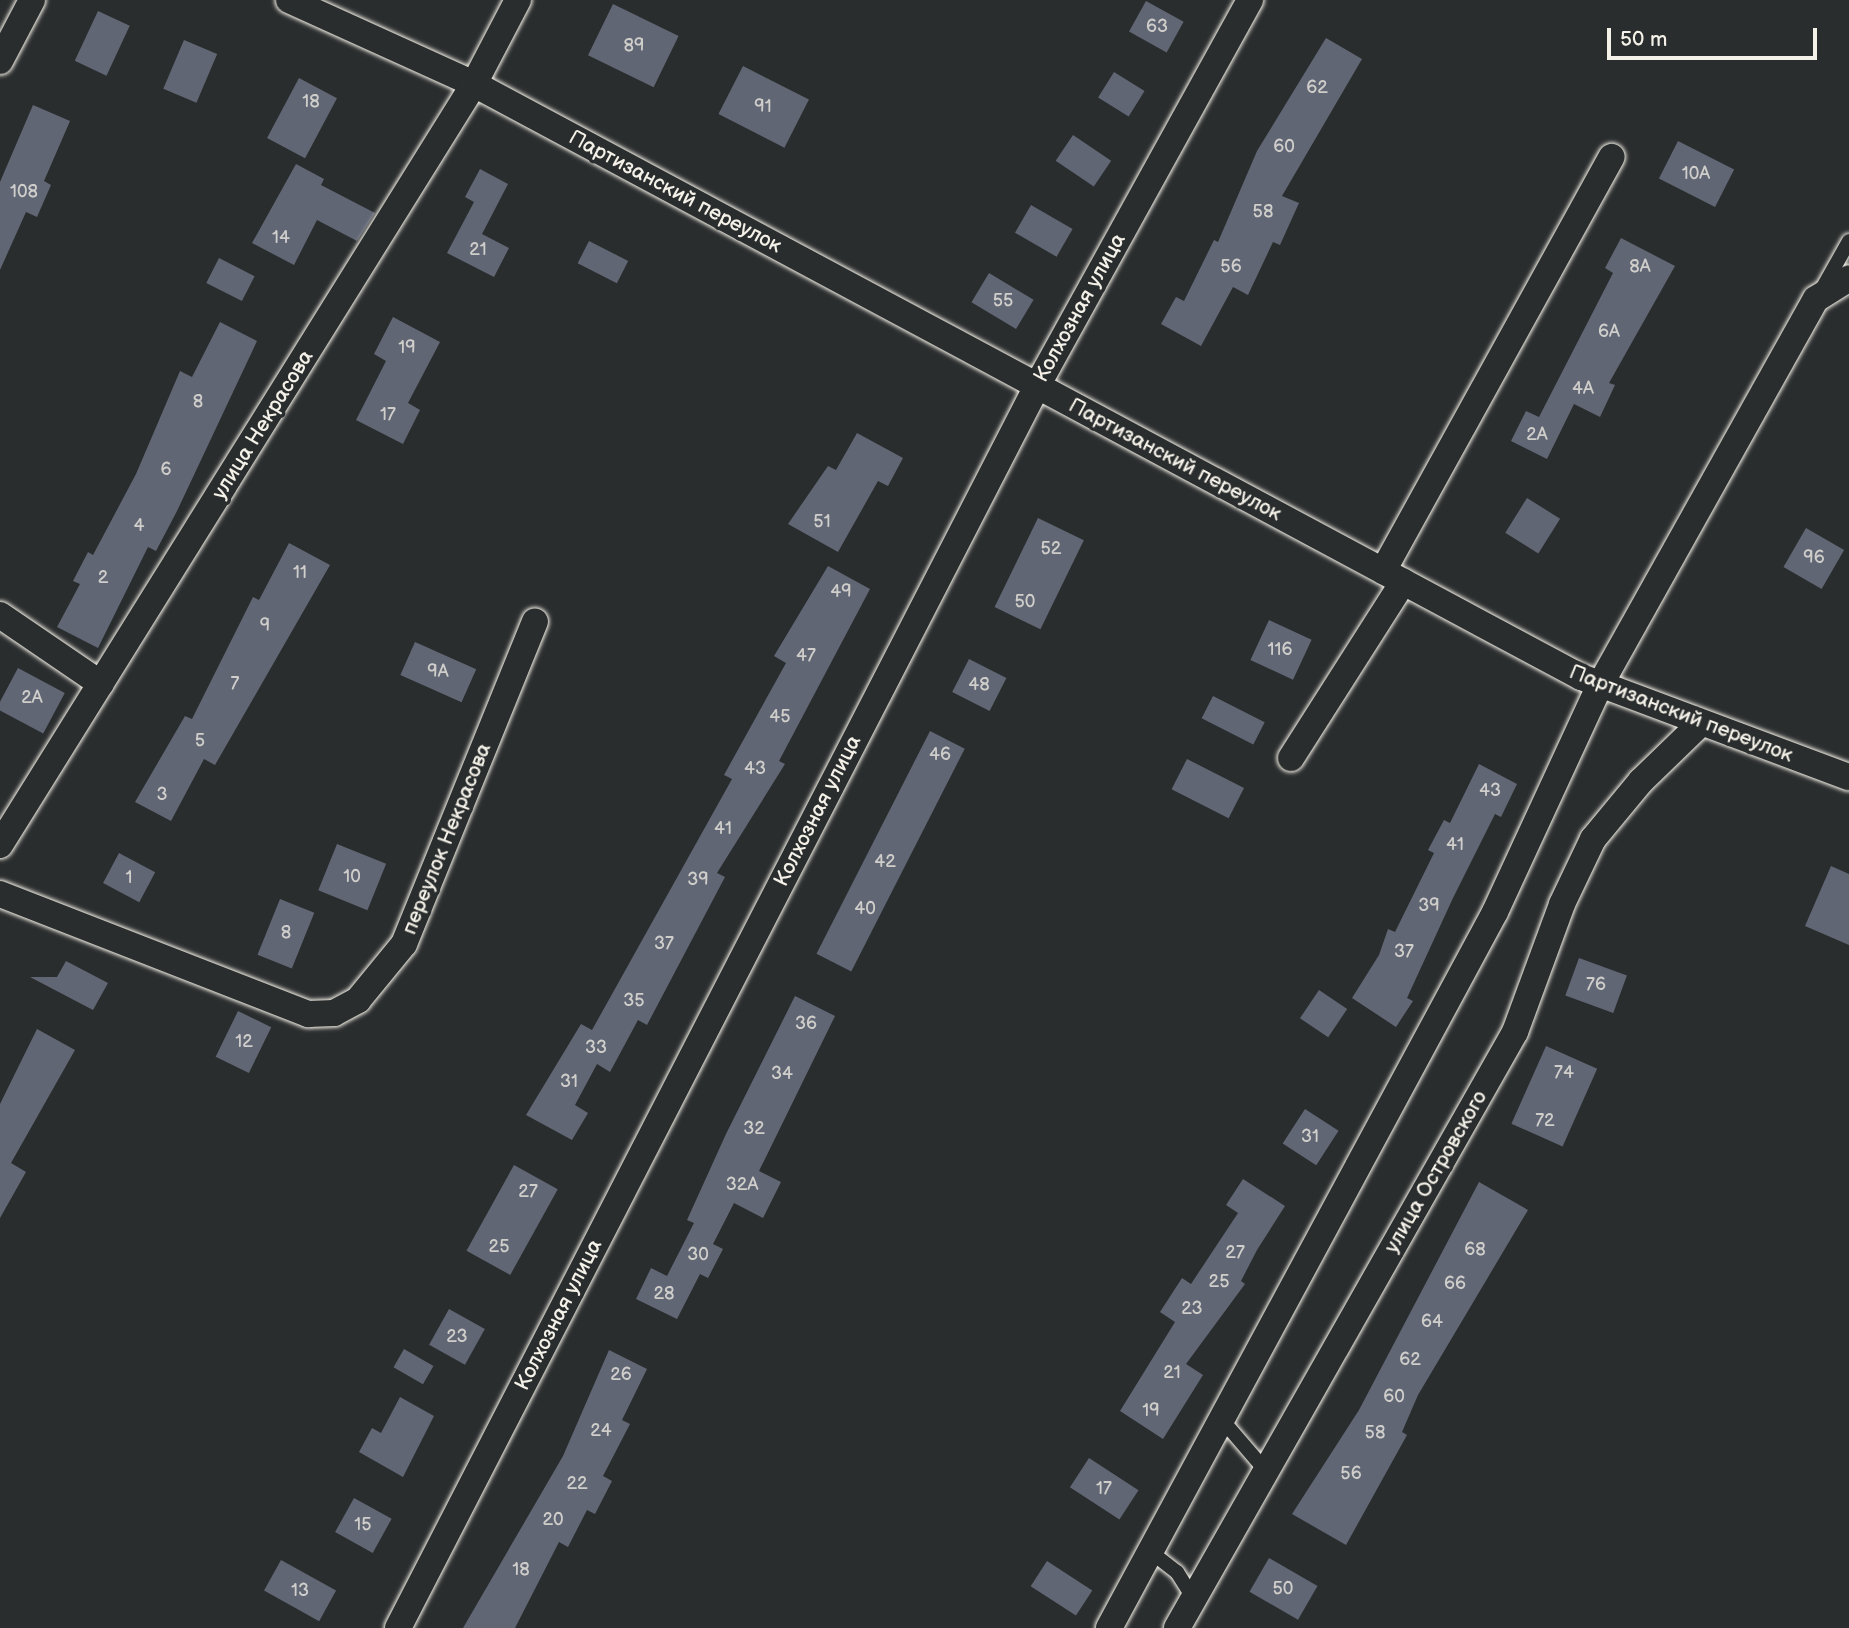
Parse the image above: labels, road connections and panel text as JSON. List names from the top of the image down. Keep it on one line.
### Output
{"streets":{"street":["Партизанский переулок","Колхозная улица","улица Некрасова","переулок Некрасова","улица Островского"]},"crossings":[["Партизанский переулок","Колхозная улица"],["Партизанский переулок","улица Некрасова"],["Партизанский переулок","улица Островского"]],"house_numbers":["63","89","62","18","91","60","10А","108","58","14","21","56","8А","55","6А","19","4А","8","17","2А","6","51","4","52","96","11","2","49","50","9","116","47","9А","7","48","2А","45","5","46","43","43","3","41","41","42","10","1","39","39","40","8","37","37","76","35","36","12","33","74","34","31","72","32","31","32А","27","25","68","27","30","25","66","28","23","64","23","62","21","26","60","19","24","58","56","22","17","20","15","18","50","13"],"scale_bar":"50 m"}
